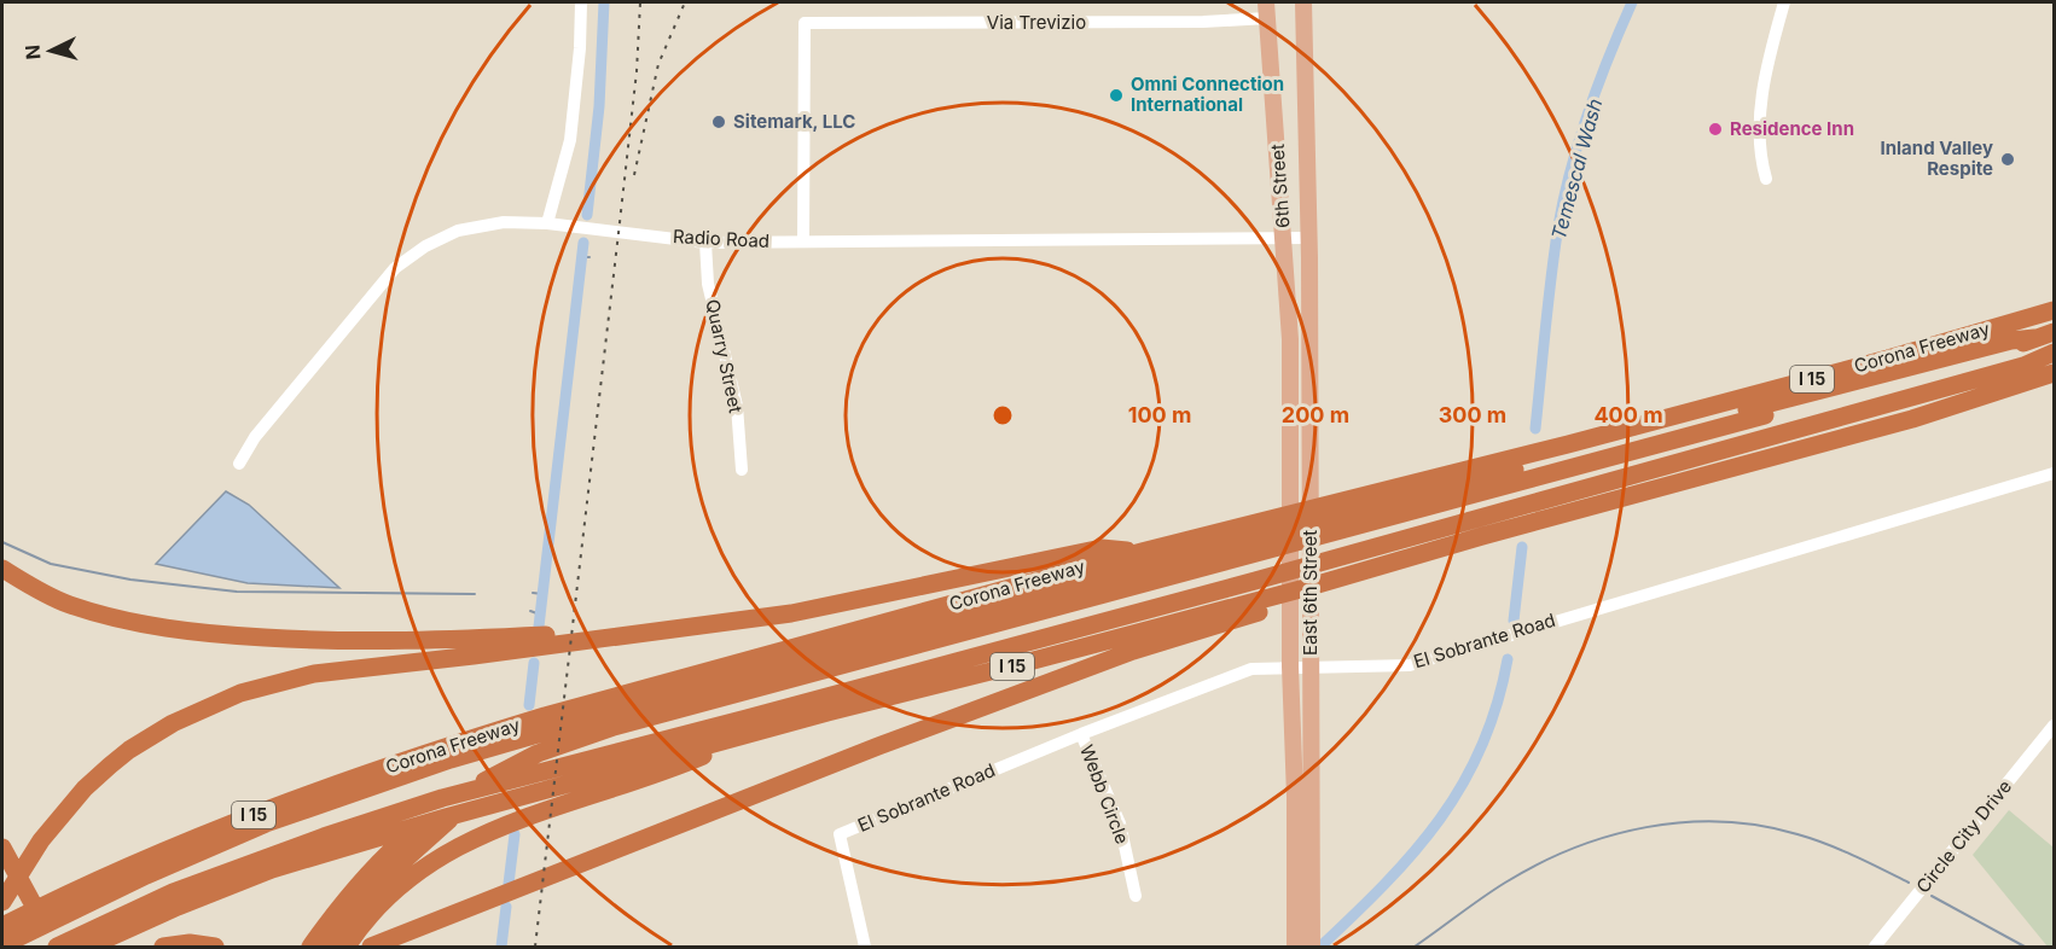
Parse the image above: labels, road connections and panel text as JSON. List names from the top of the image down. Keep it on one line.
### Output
{"streets":{"highway":["Corona Freeway","I 15"],"main road":["6th Street","East 6th Street"],"street":["Via Trevizio","Radio Road","Quarry Street","El Sobrante Road","Webb Circle","Circle City Drive"]},"crossings":[["Via Trevizio","6th Street"],["Via Trevizio","Radio Road"],["6th Street","Radio Road"],["6th Street","East 6th Street"],["Radio Road","Quarry Street"],["Radio Road","East 6th Street"],["East 6th Street","El Sobrante Road"],["El Sobrante Road","Webb Circle"]],"water":["Temescal Wash"],"places":["Omni Connection International","Sitemark, LLC","Residence Inn","Inland Valley Respite"],"north":"left","rings":["100 m","200 m","300 m","400 m"]}
